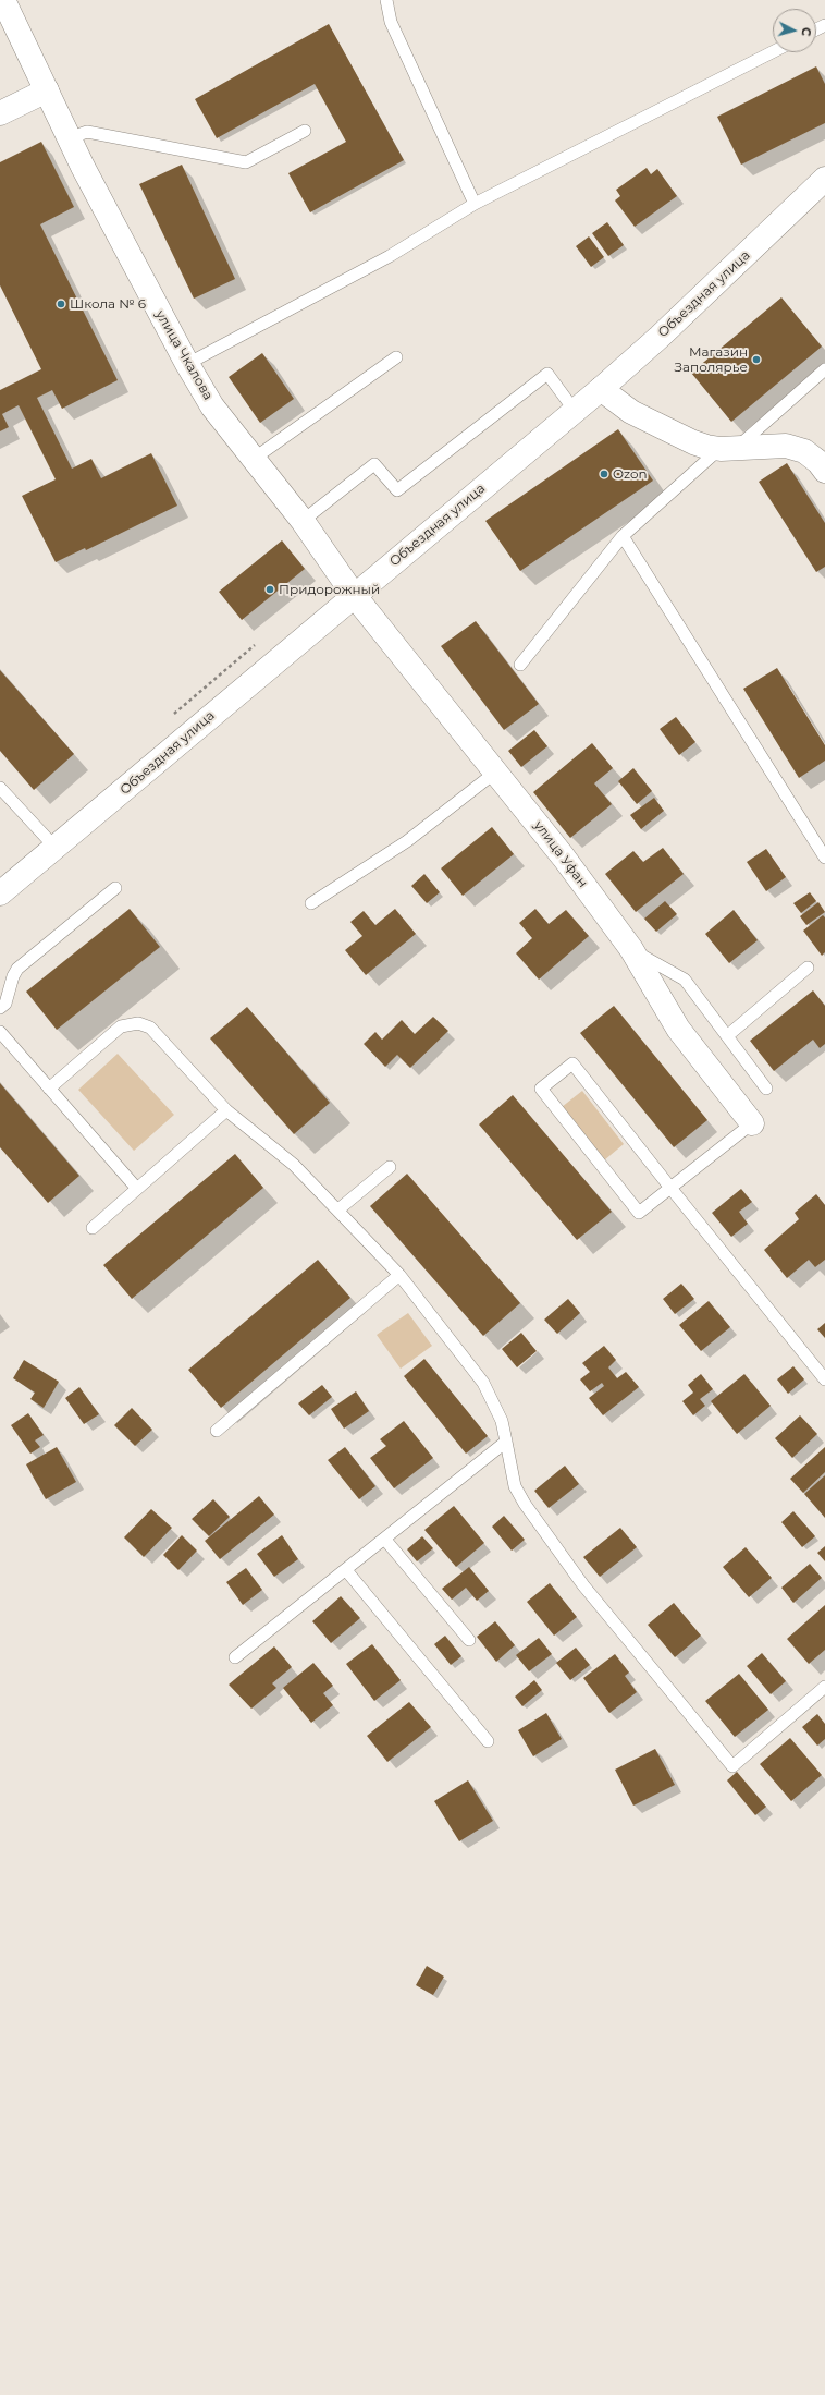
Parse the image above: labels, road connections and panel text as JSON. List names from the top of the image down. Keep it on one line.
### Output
{"streets":{"street":["Объездная улица","улица Чкалова","улица Уфан"]},"crossings":[["Объездная улица","улица Чкалова"],["Объездная улица","улица Уфан"],["улица Чкалова","улица Уфан"]],"places":["Школа № 6","Магазин Заполярье","Ozon","Придорожный"],"north":"right"}
